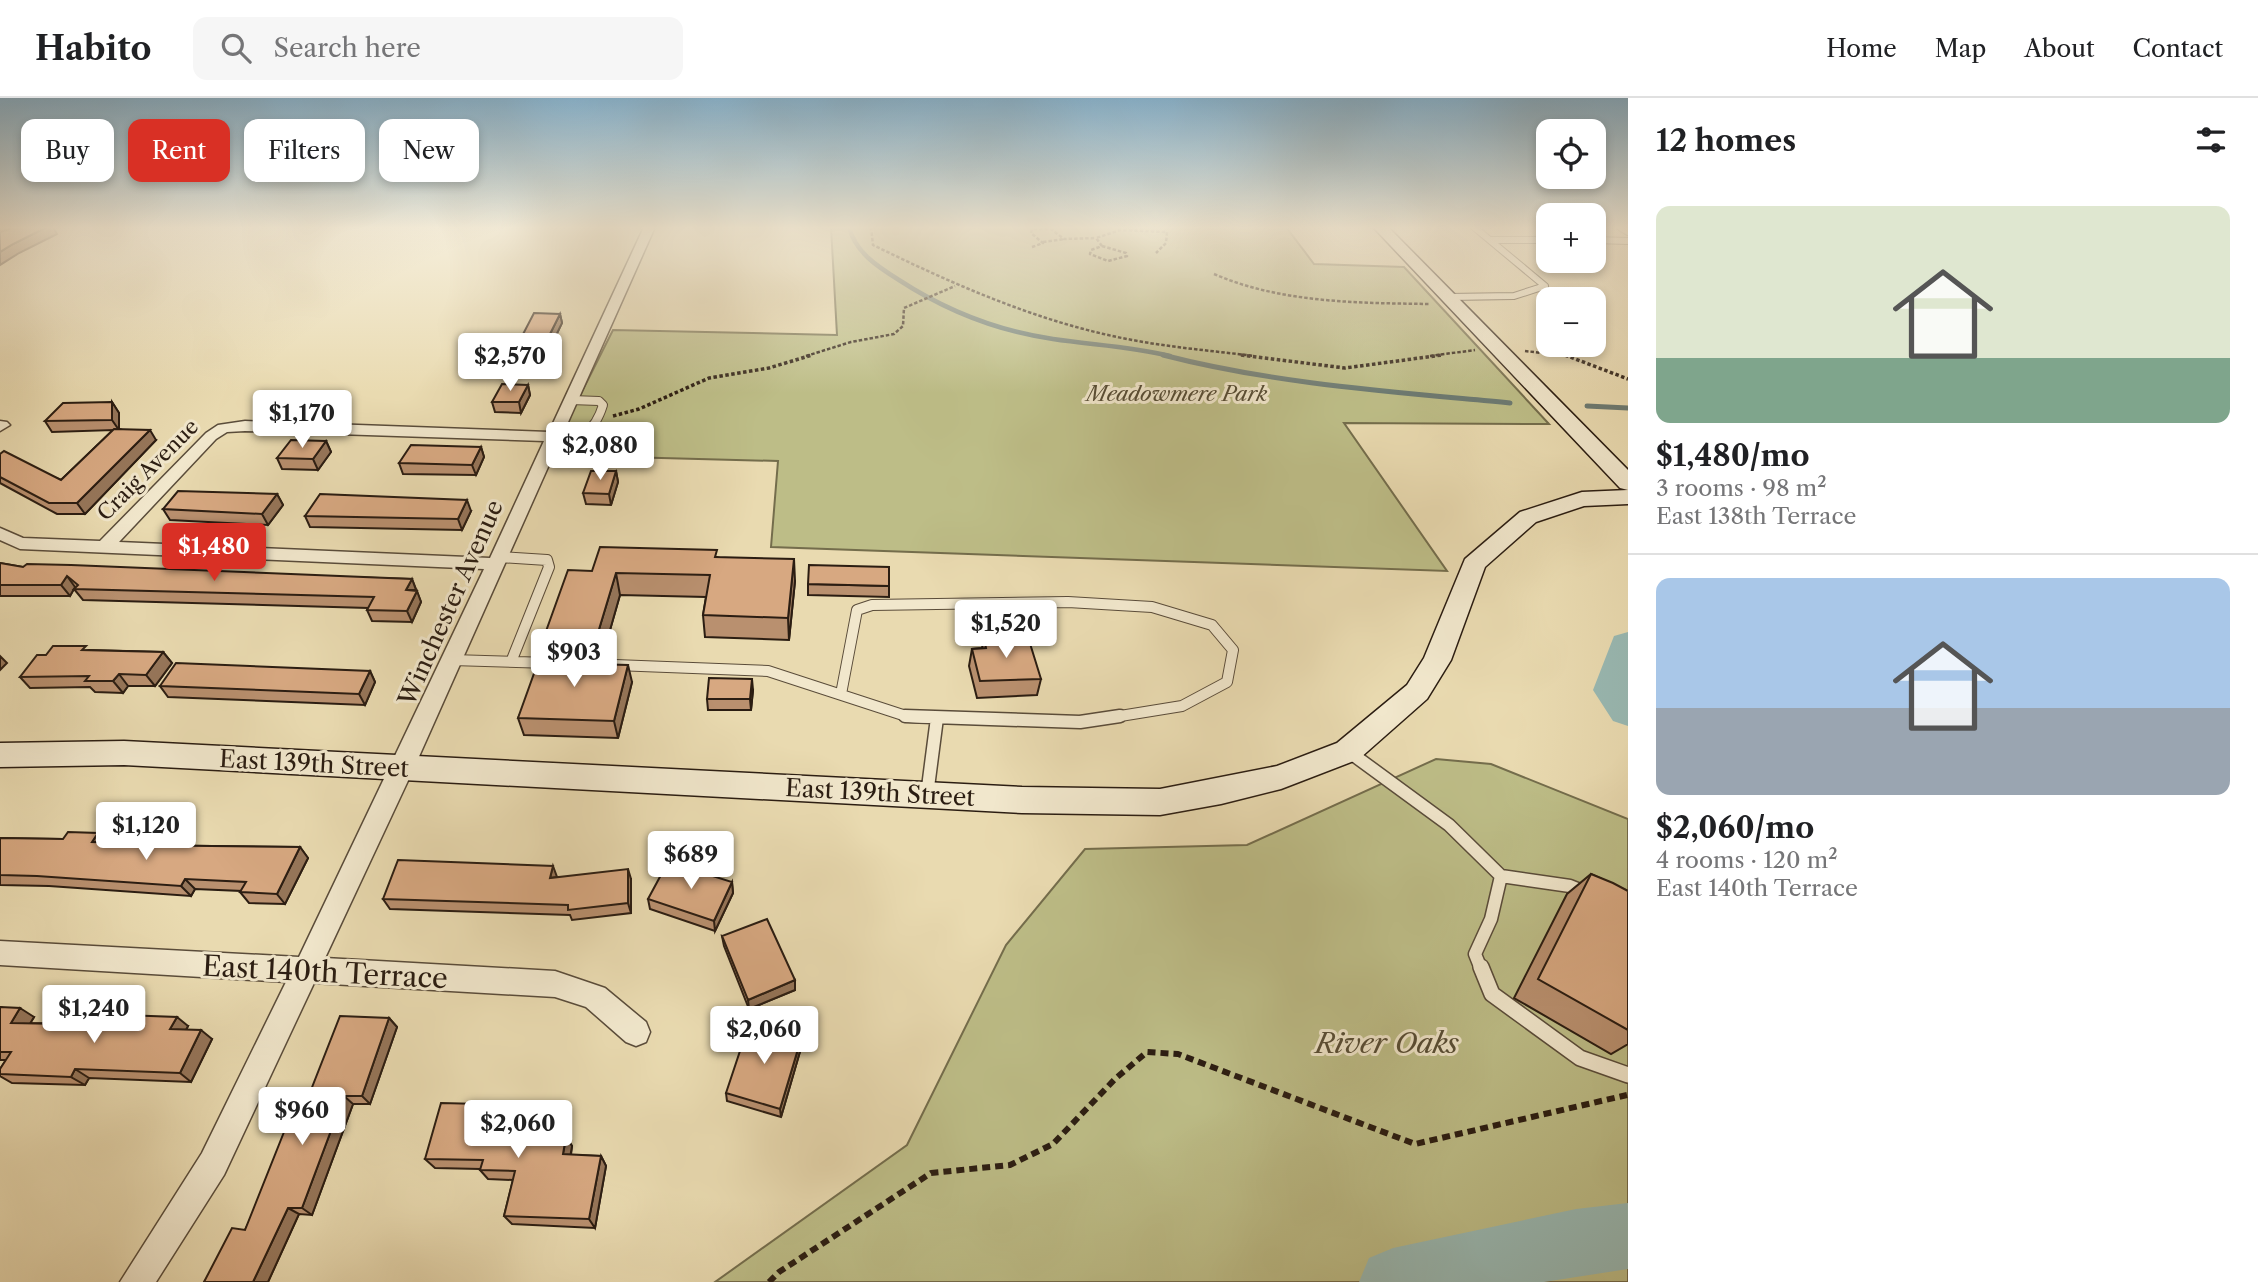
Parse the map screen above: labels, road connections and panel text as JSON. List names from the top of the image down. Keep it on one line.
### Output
{"streets":{"street":["Craig Avenue","Winchester Avenue","East 139th Street","East 140th Terrace"]},"crossings":[["Craig Avenue","Winchester Avenue"],["Winchester Avenue","East 139th Street"],["Winchester Avenue","East 140th Terrace"]],"parks":["Meadowmere Park","River Oaks"],"page":{"header":"Habito","search":"Search here","nav":["Home","Map","About","Contact"],"heading":"12 homes","map_buttons":["+","−"],"chip":["Buy","Rent","Filters","New"],"list":[{"name":"$1,480/mo","note":"3 rooms · 98 m² · East 138th Terrace"},{"name":"$2,060/mo","note":"4 rooms · 120 m² · East 140th Terrace"}],"price":["$2,570","$1,170","$2,080","$1,480","$1,520","$903","$1,120","$689","$1,240","$2,060","$960","$2,060"]}}
